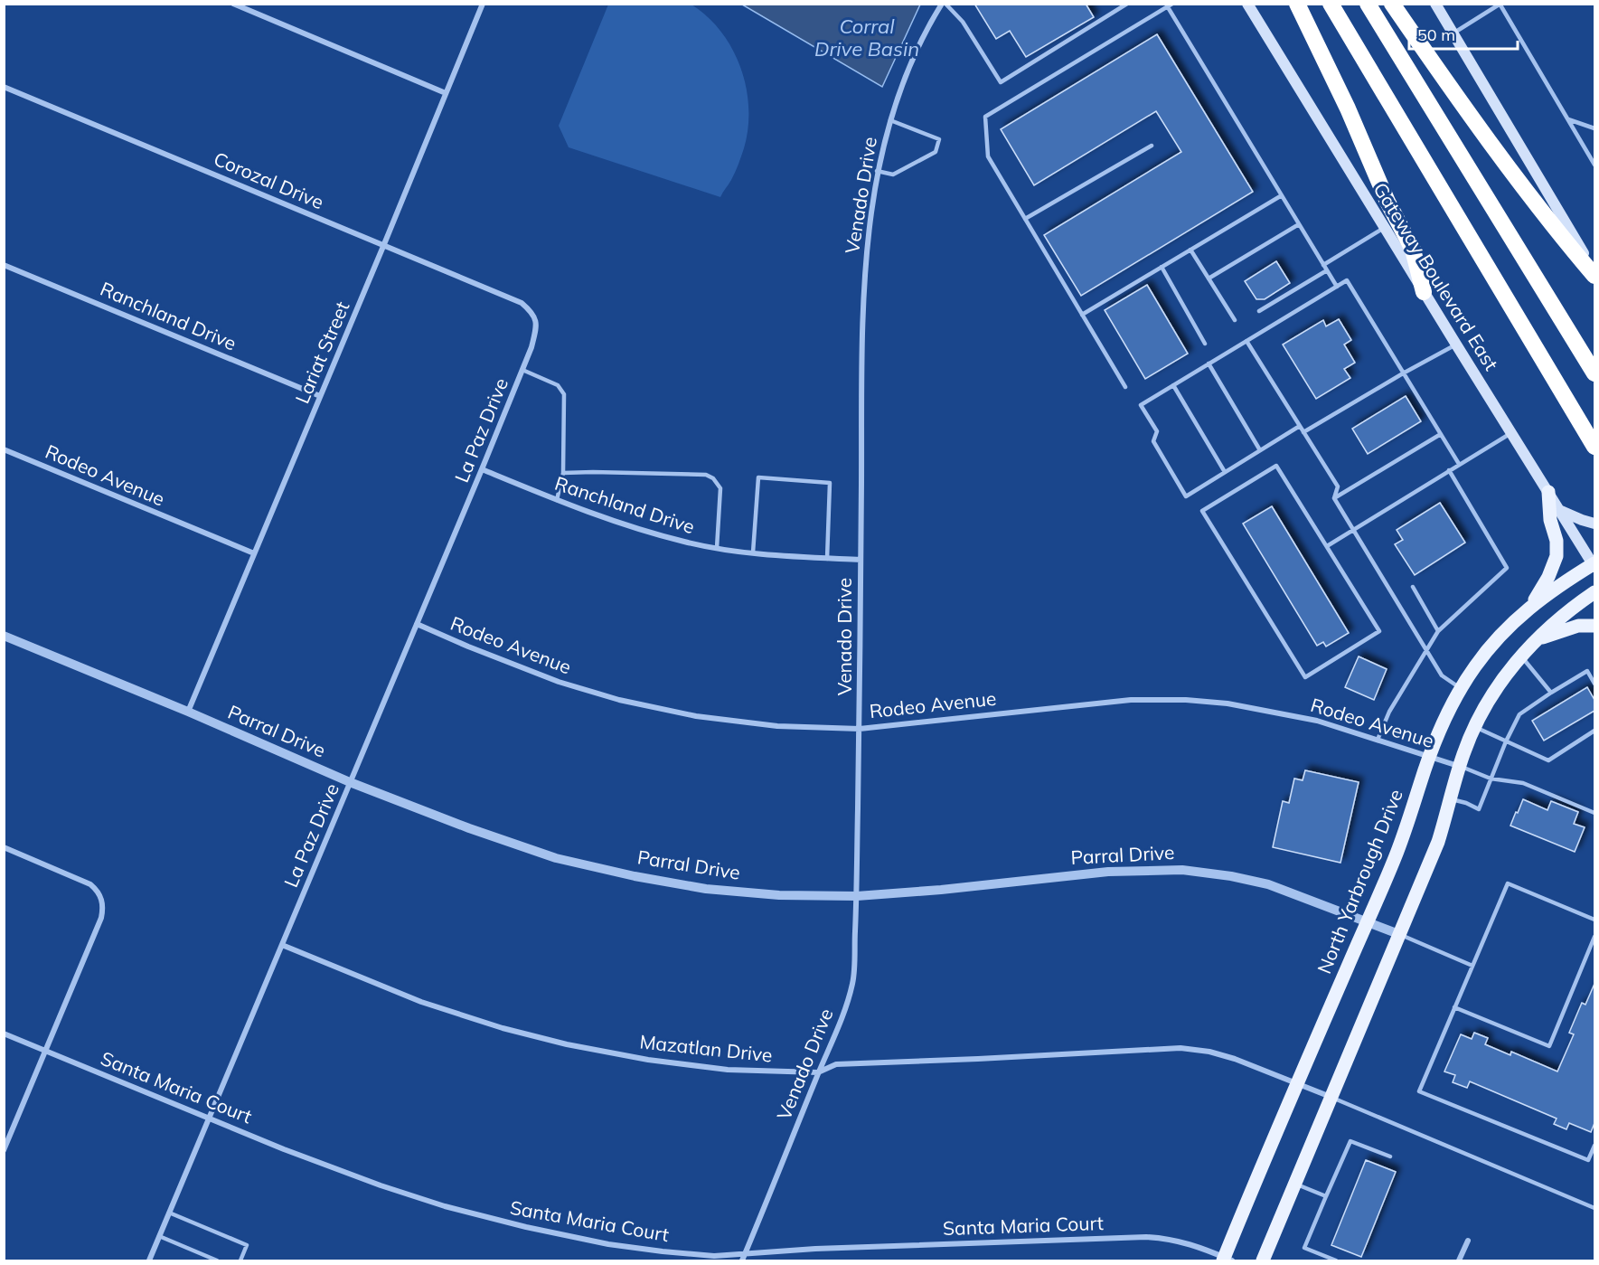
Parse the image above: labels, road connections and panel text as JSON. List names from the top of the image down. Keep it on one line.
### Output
{"streets":{"main road":["Gateway Boulevard East","North Yarbrough Drive"],"street":["Corozal Drive","Venado Drive","Ranchland Drive","Lariat Street","La Paz Drive","Rodeo Avenue","Parral Drive","Mazatlan Drive","Santa Maria Court"]},"crossings":[["Corozal Drive","Lariat Street"],["Corozal Drive","La Paz Drive"],["Venado Drive","Ranchland Drive"],["Venado Drive","Rodeo Avenue"],["Venado Drive","Parral Drive"],["Venado Drive","Mazatlan Drive"],["Venado Drive","Santa Maria Court"],["Gateway Boulevard East","North Yarbrough Drive"],["Ranchland Drive","Lariat Street"],["Ranchland Drive","La Paz Drive"],["Lariat Street","Rodeo Avenue"],["Lariat Street","Parral Drive"],["La Paz Drive","Rodeo Avenue"],["La Paz Drive","Parral Drive"],["La Paz Drive","Mazatlan Drive"],["La Paz Drive","Santa Maria Court"],["Rodeo Avenue","North Yarbrough Drive"],["Parral Drive","North Yarbrough Drive"],["North Yarbrough Drive","Mazatlan Drive"],["North Yarbrough Drive","Santa Maria Court"]],"water":["Corral Drive Basin"],"scale_bar":"50 m"}
